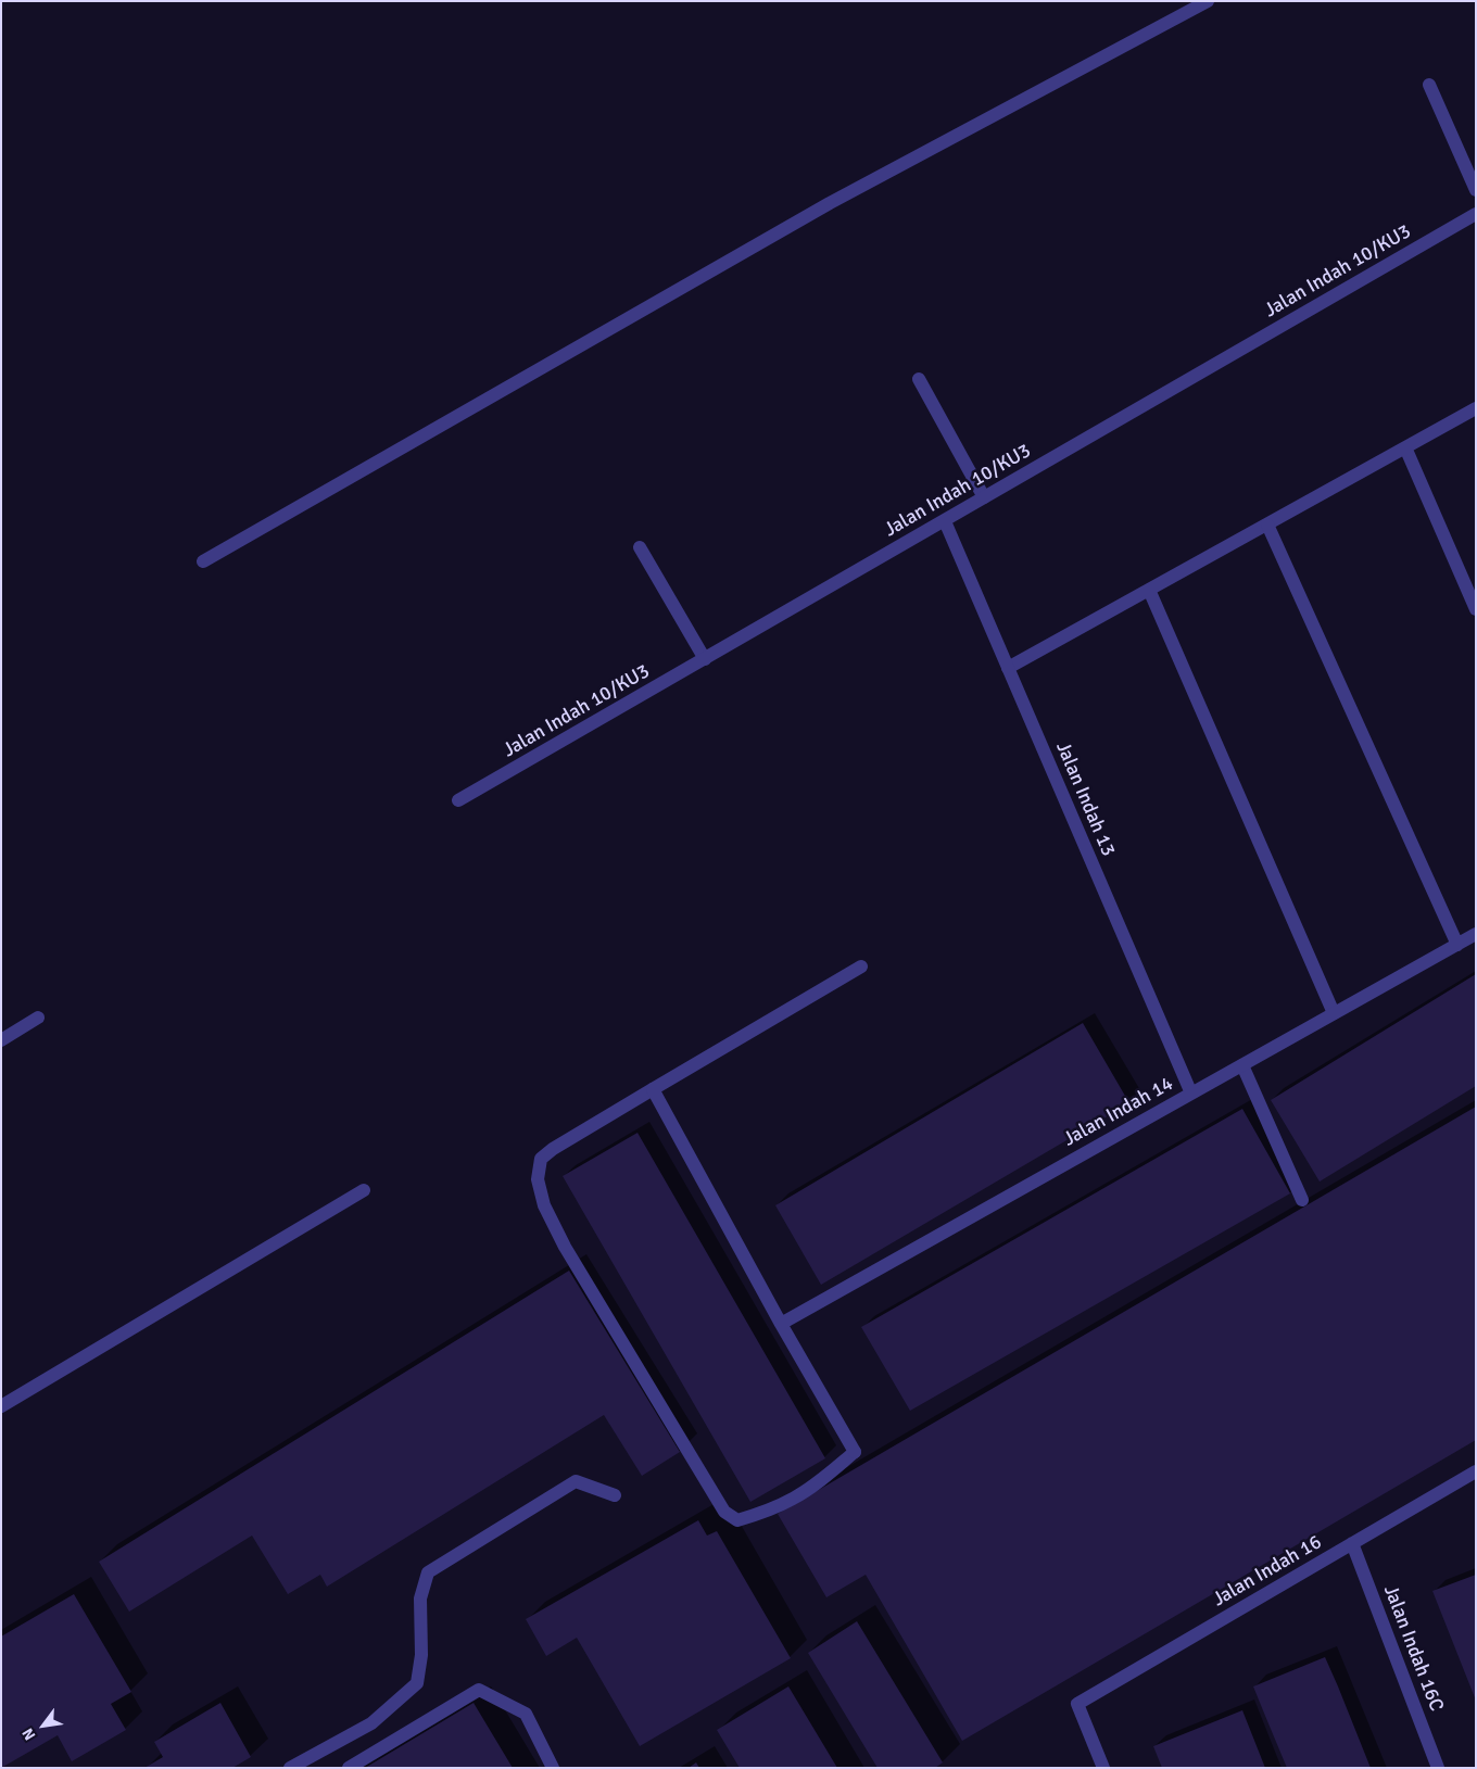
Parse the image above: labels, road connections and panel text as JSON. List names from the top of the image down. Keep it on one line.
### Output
{"streets":{"street":["Jalan Indah 10/KU3","Jalan Indah 13","Jalan Indah 14","Jalan Indah 16","Jalan Indah 16C"]},"crossings":[["Jalan Indah 10/KU3","Jalan Indah 13"],["Jalan Indah 13","Jalan Indah 14"],["Jalan Indah 16","Jalan Indah 16C"]],"north":"bottom left"}
